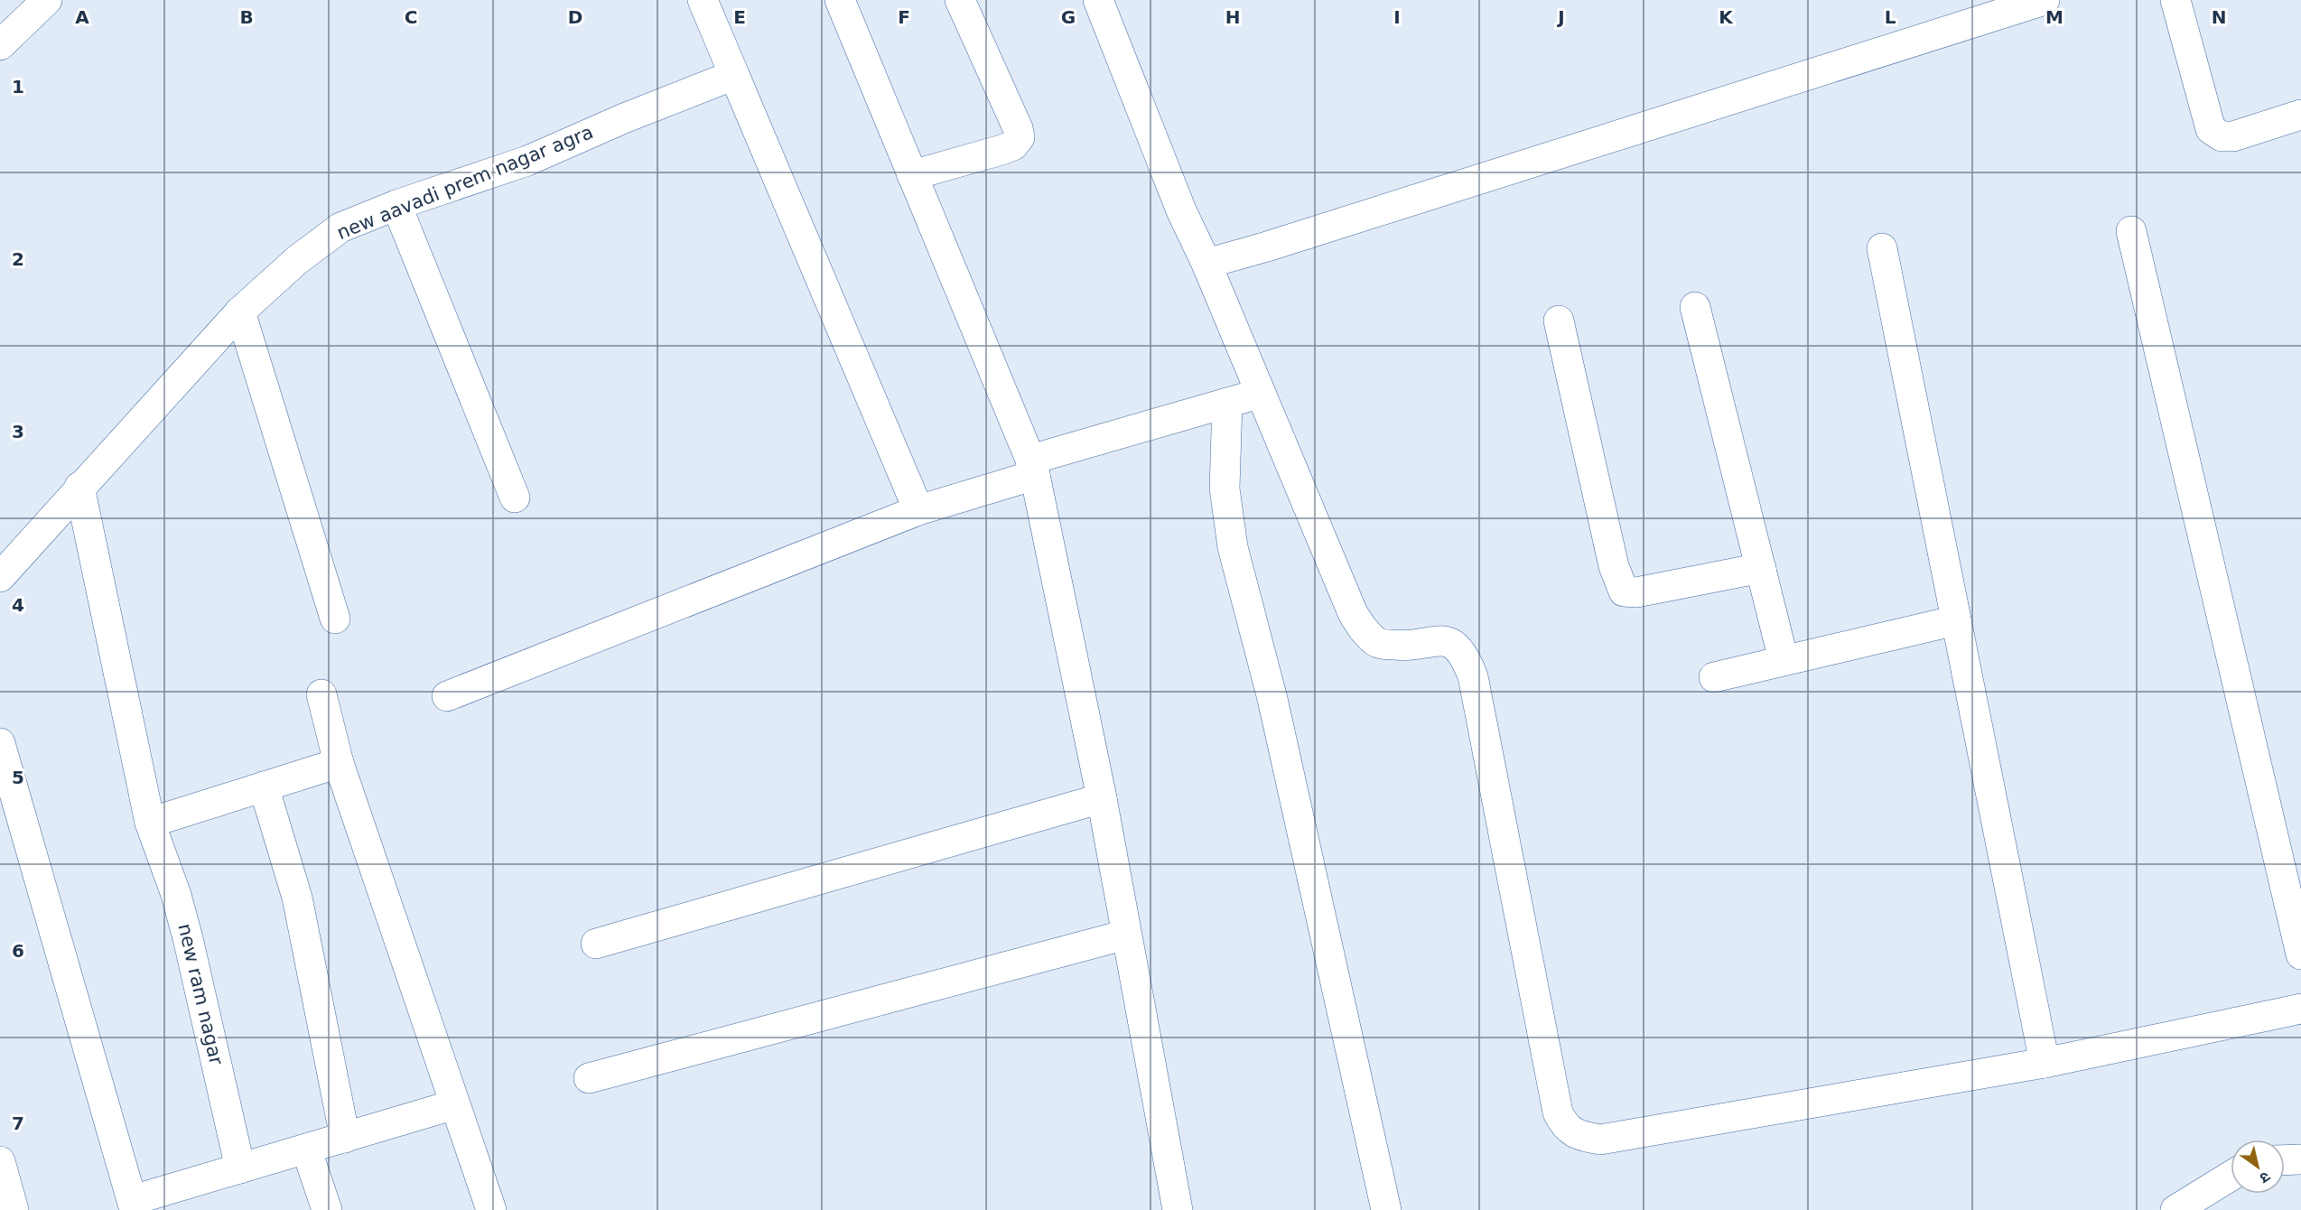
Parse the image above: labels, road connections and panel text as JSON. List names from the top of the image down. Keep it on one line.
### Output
{"streets":{"street":["new aavadi prem nagar agra","new ram nagar"]},"crossings":[["new aavadi prem nagar agra","new ram nagar"]],"north":"bottom right","grid":{"columns":["A","B","C","D","E","F","G","H","I","J","K","L","M","N"],"rows":["1","2","3","4","5","6","7"]}}
